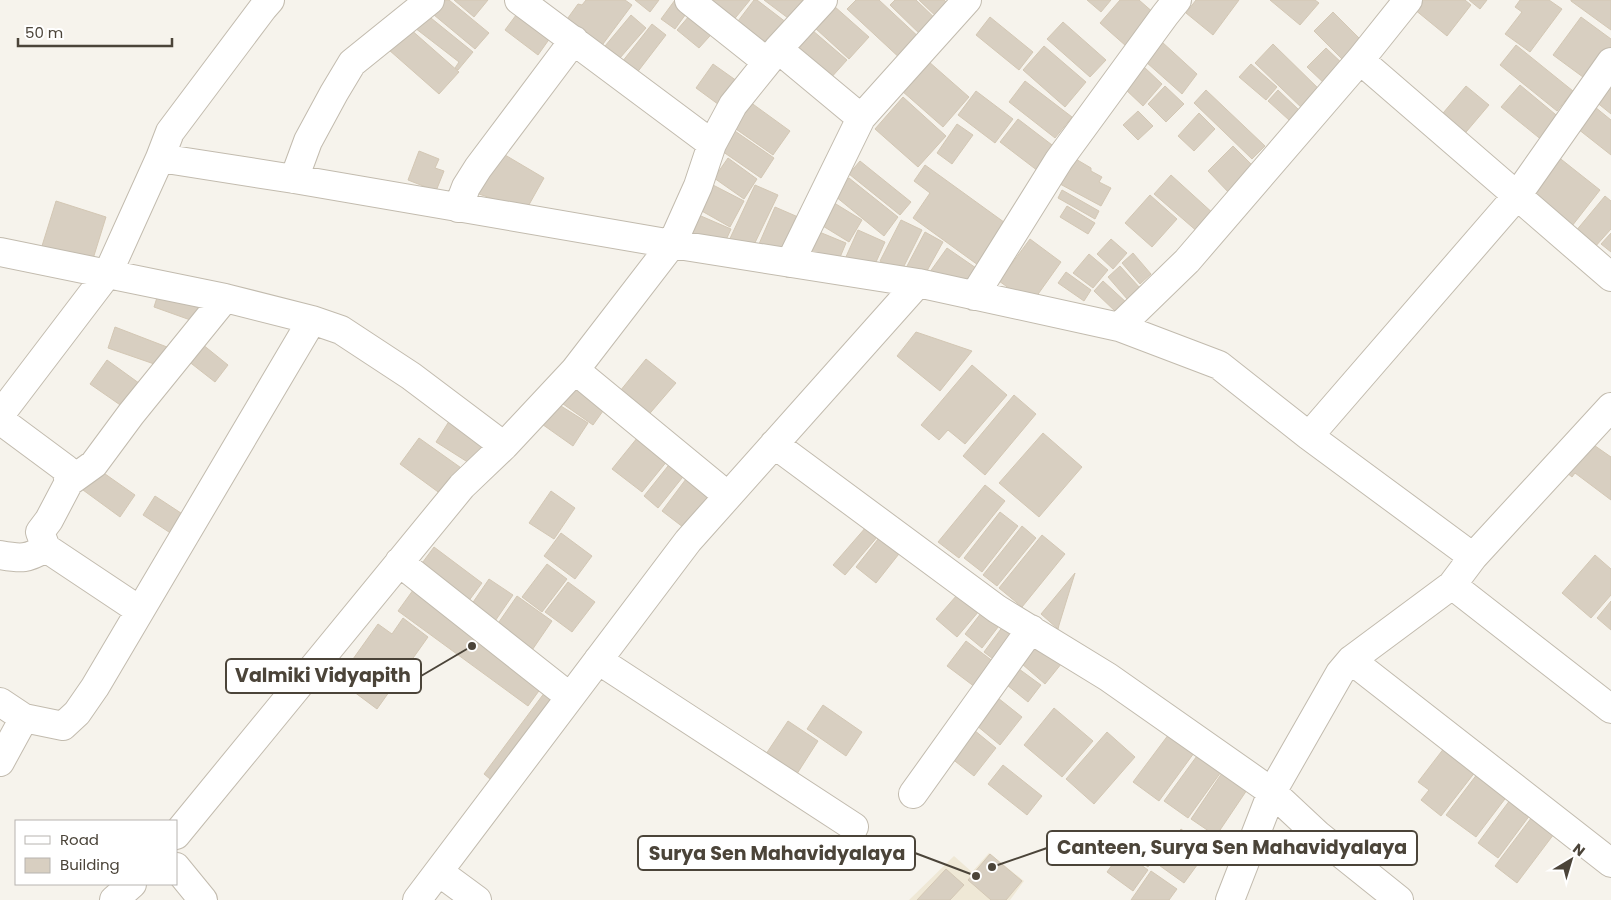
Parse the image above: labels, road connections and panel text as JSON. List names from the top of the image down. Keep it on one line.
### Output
{"places":["Valmiki Vidyapith","Canteen, Surya Sen Mahavidyalaya","Surya Sen Mahavidyalaya"],"legend":["Road","Building"],"scale_bar":"50 m","north":"top right"}
